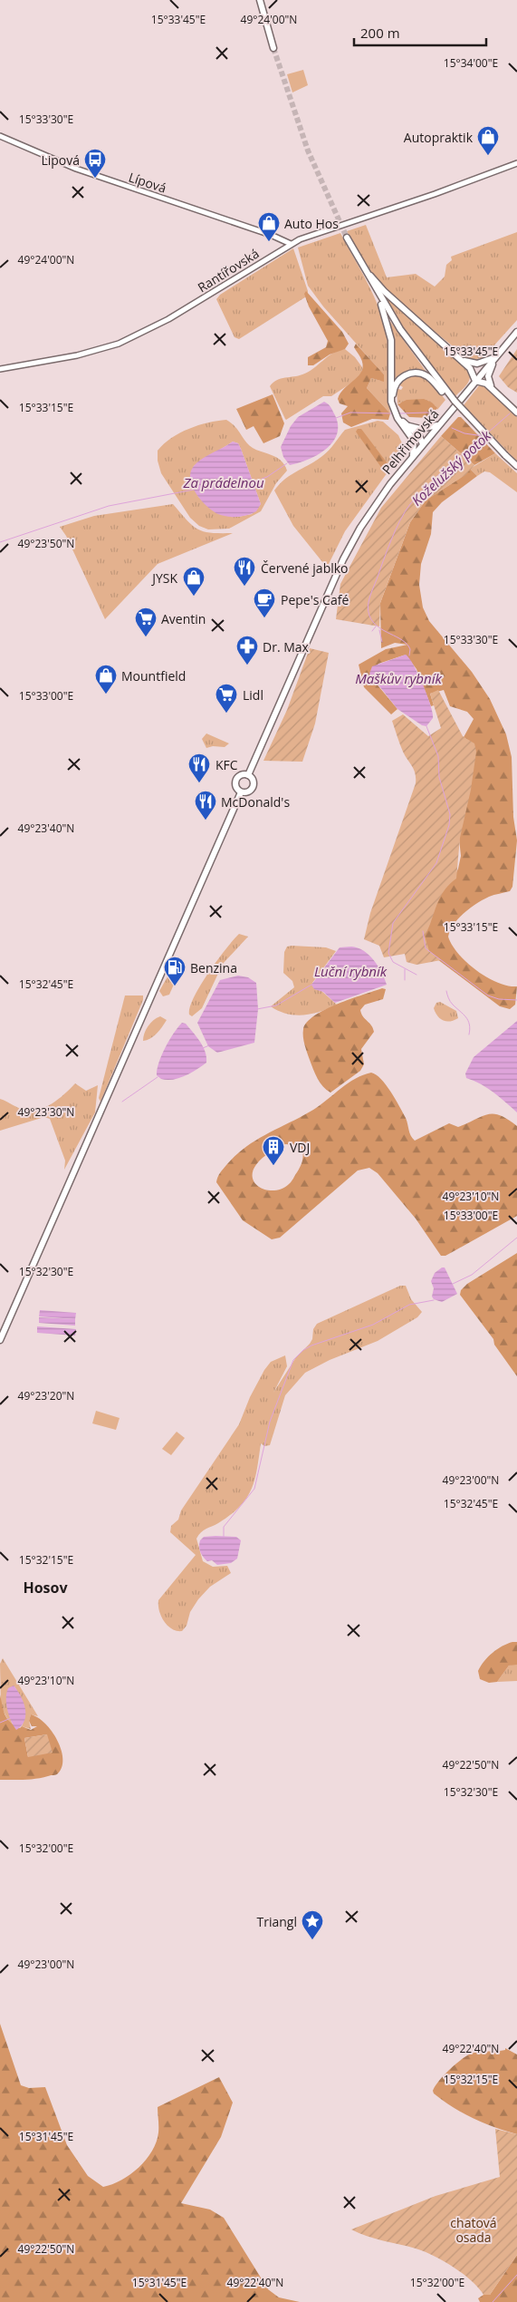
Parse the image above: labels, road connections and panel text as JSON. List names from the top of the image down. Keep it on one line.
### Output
{"streets":{"main road":["Pelhřimovská"],"street":["Lípová","Rantířovská"]},"crossings":[["Lípová","Rantířovská"]],"districts":["Hosov"],"water":["Koželužský potok","Za prádelnou","Maškův rybník","Luční rybník"],"parks":["chatová osada"],"places":{"shop":["Autopraktik","Auto Hos","JYSK","Mountfield"],"bus stop":["Lipová"],"restaurant":["Červené jablko","KFC","McDonald's"],"cafe":["Pepe's Café"],"supermarket":["Aventin","Lidl"],"pharmacy":["Dr. Max"],"fuel station":["Benzina"],"building":["VDJ"],"place":["Triangl"]},"scale_bar":"200 m","coordinates":["49°24'00\"N","15°33'45\"E","15°34'00\"E","15°33'30\"E","15°33'15\"E","49°23'50\"N","15°33'00\"E","49°23'40\"N","15°32'45\"E","49°23'30\"N","49°23'10\"N","15°32'30\"E","49°23'20\"N","49°23'00\"N","15°32'15\"E","49°22'50\"N","15°32'00\"E","49°22'40\"N","15°31'45\"E"]}
